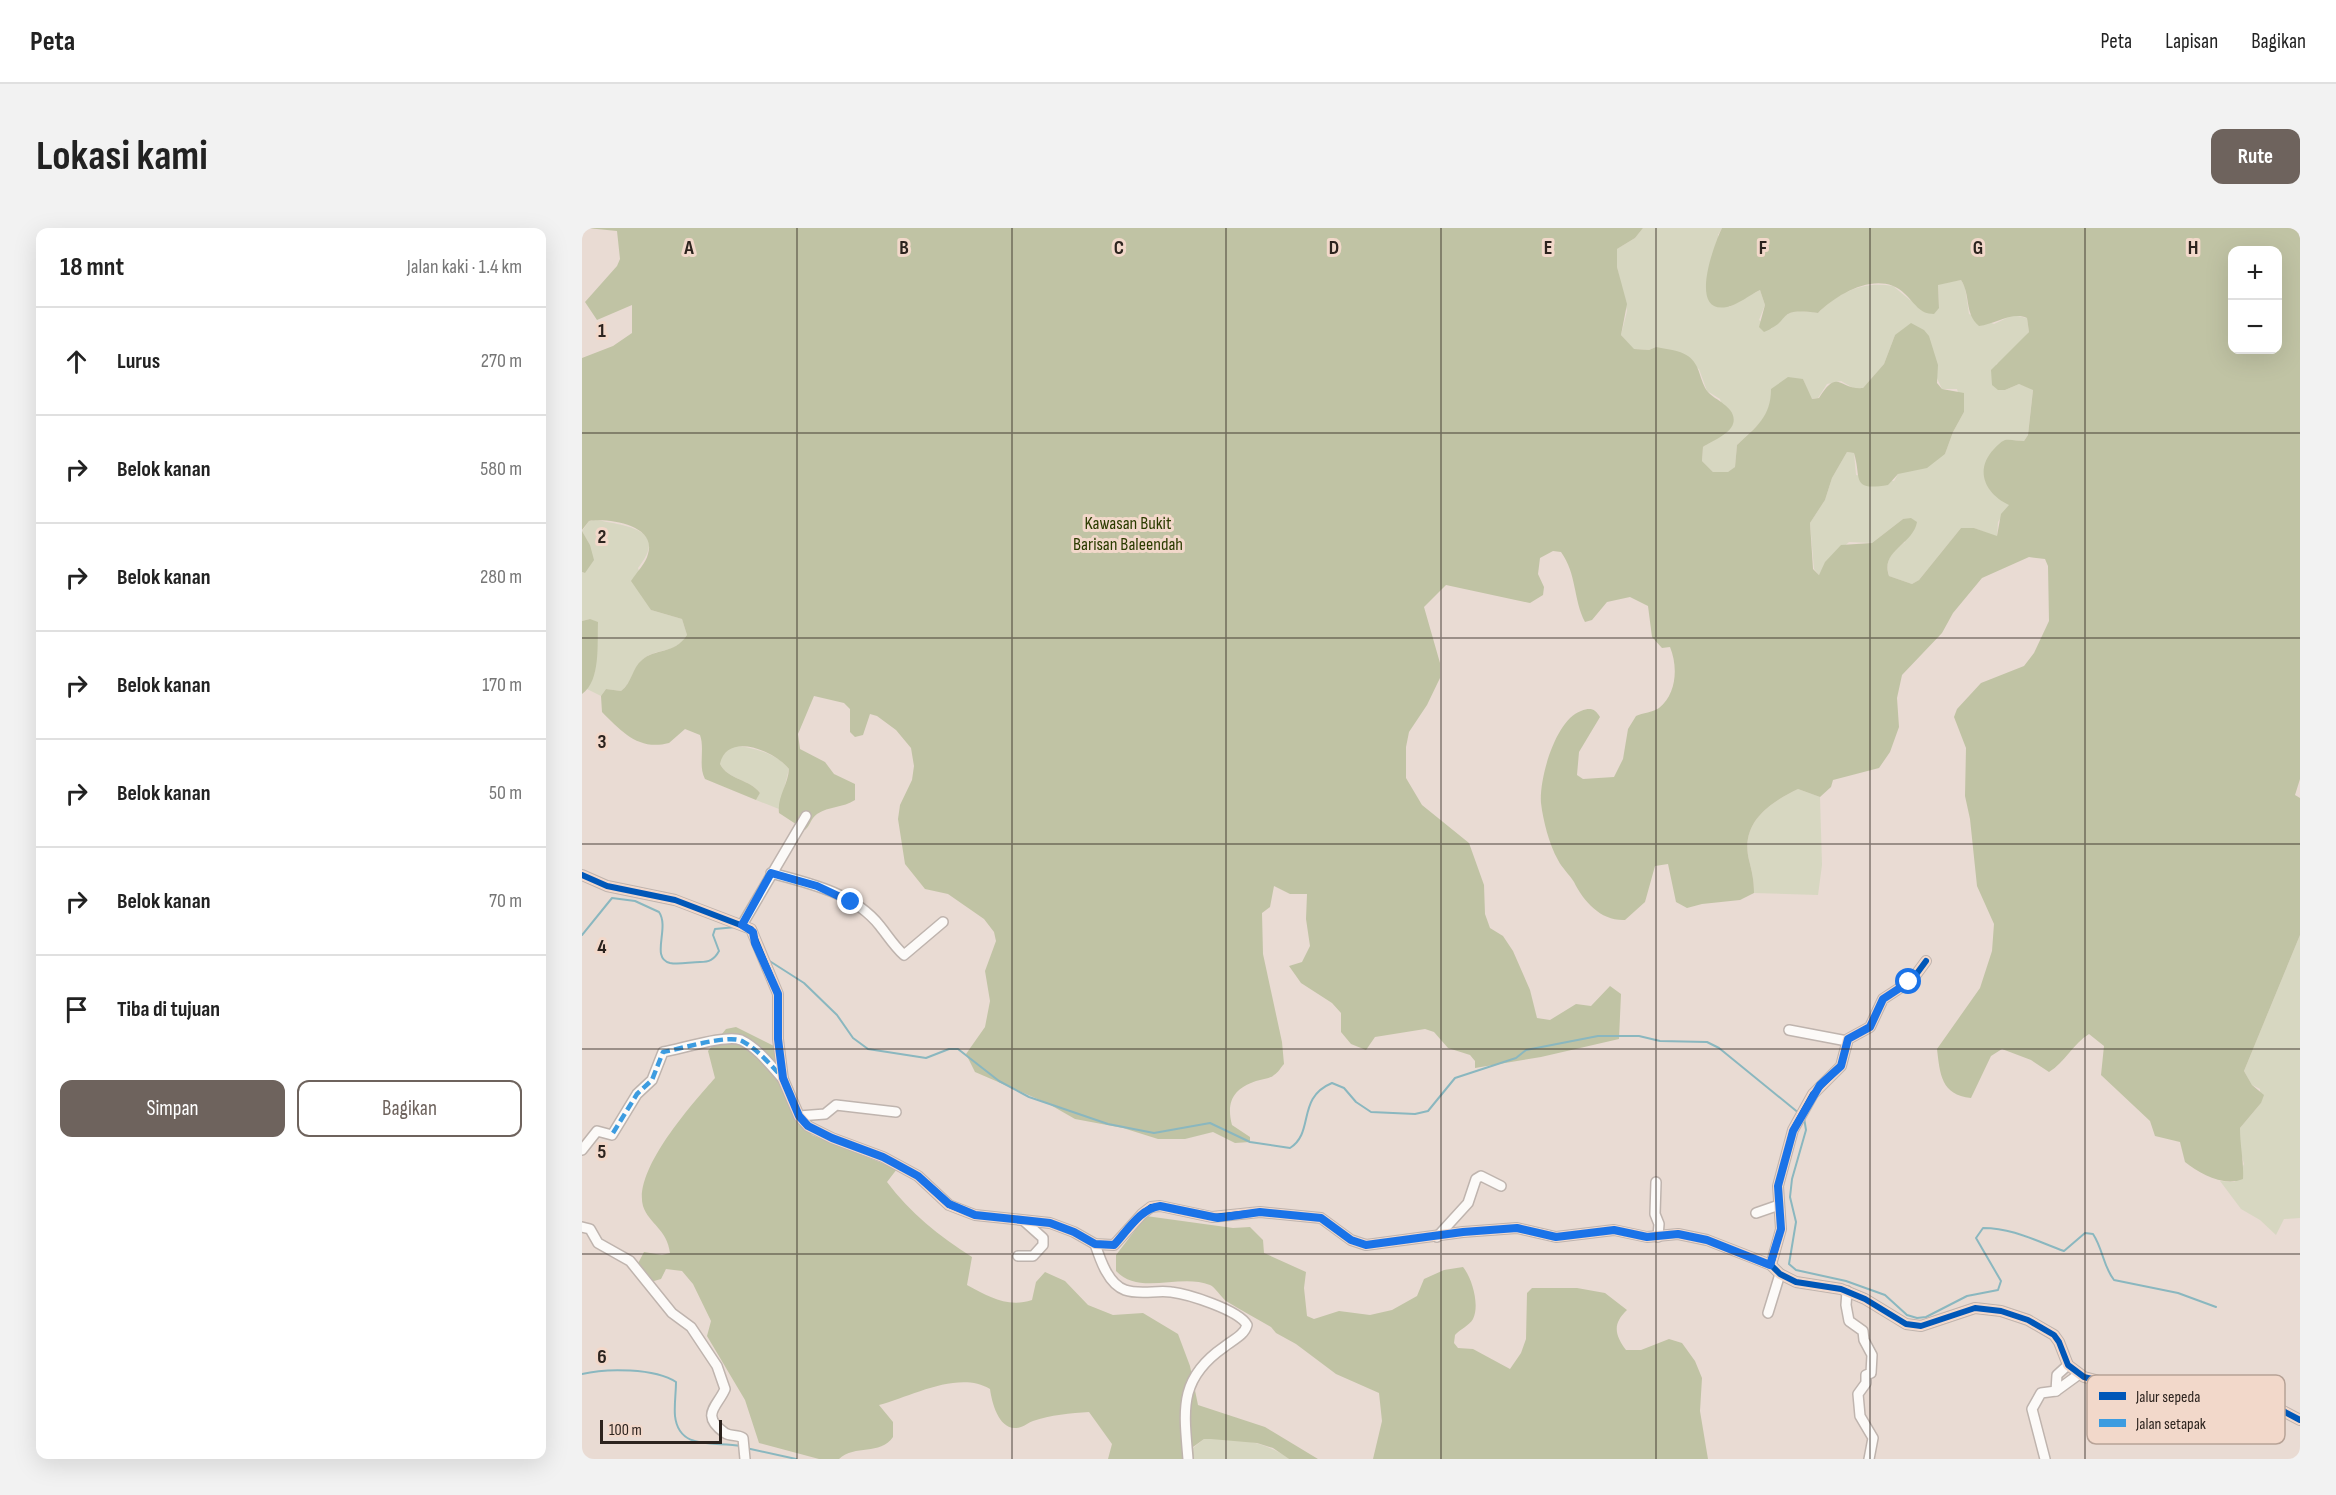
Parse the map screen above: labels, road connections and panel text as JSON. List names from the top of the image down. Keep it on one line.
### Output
{"parks":["Kawasan Bukit Barisan Baleendah"],"legend":["Jalur sepeda","Jalan setapak"],"scale_bar":"100 m","page":{"header":"Peta","nav":["Peta","Lapisan","Bagikan"],"buttons":["Rute",["Simpan","Bagikan"]],"title":"Lokasi kami","heading":["18 mnt","Jalan kaki · 1.4 km"],"map_buttons":["+","−"],"list":[["Lurus","270 m"],["Belok kanan","580 m"],["Belok kanan","280 m"],["Belok kanan","170 m"],["Belok kanan","50 m"],["Belok kanan","70 m"],"Tiba di tujuan"],"scale":"100 m"},"grid":{"columns":["A","B","C","D","E","F","G","H"],"rows":["1","2","3","4","5","6"]}}
